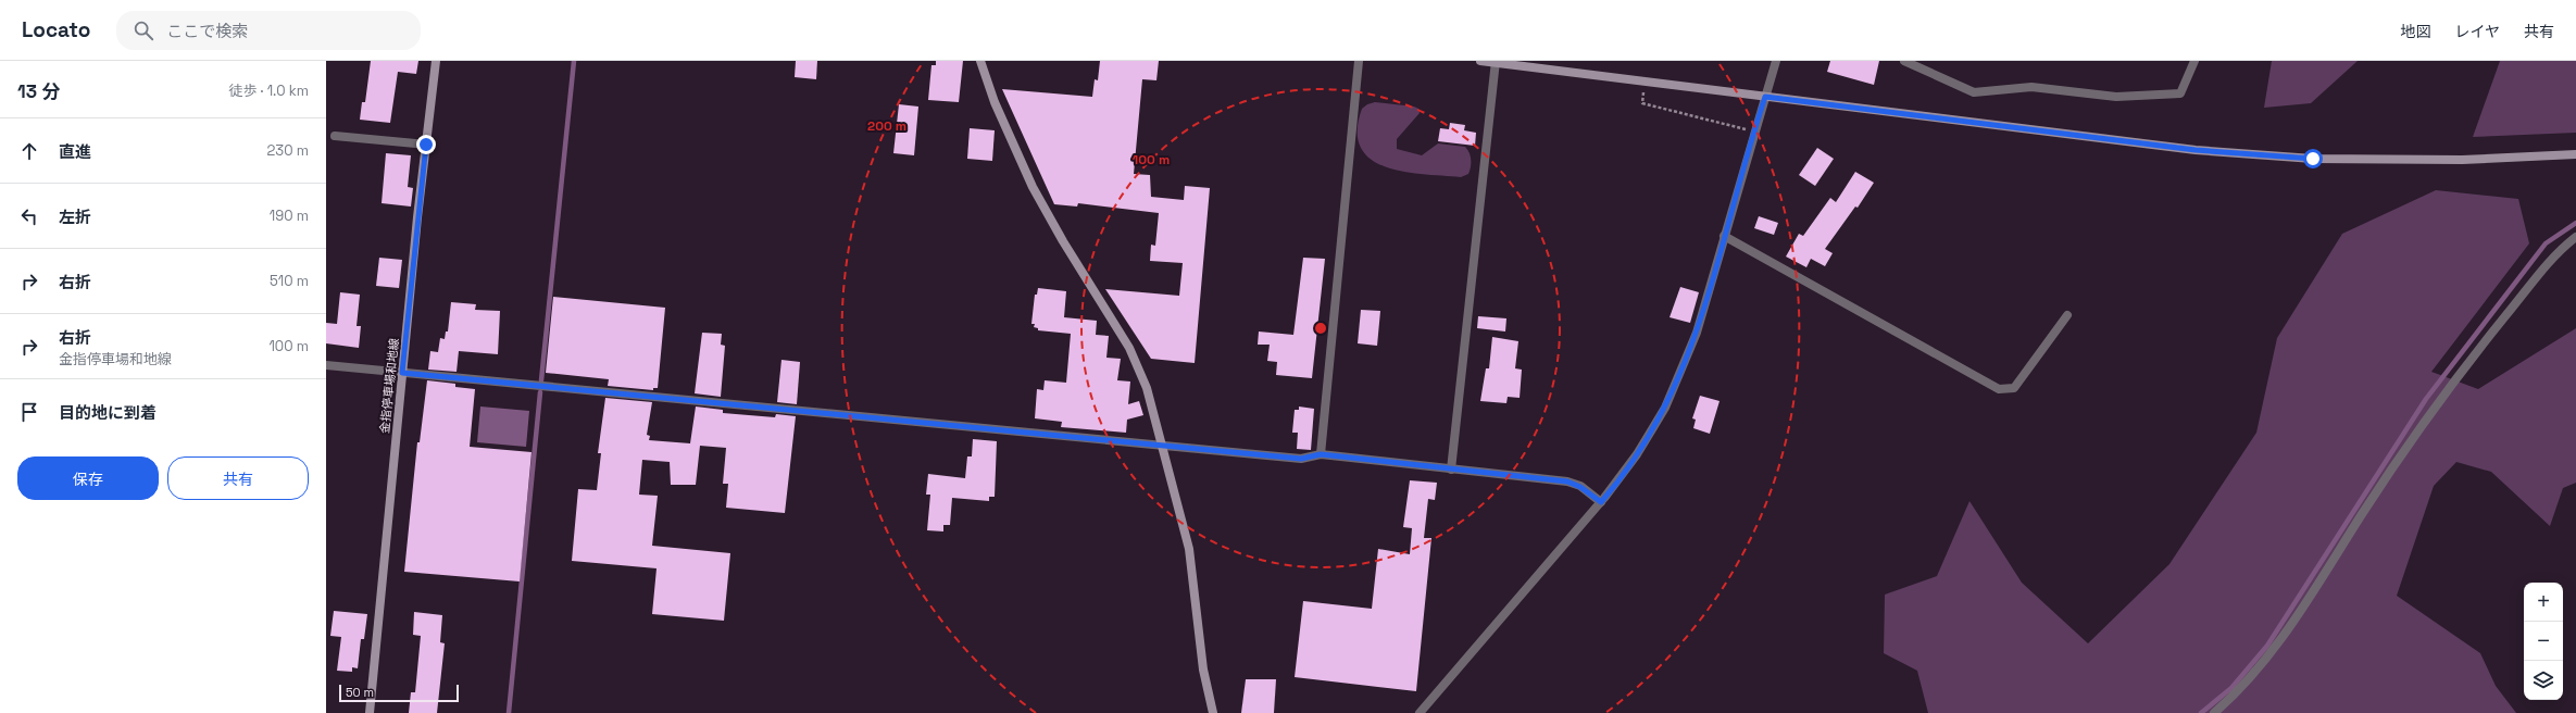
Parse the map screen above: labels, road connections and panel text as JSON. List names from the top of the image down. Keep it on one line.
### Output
{"streets":{"street":["金指停車場和地線"]},"scale_bar":"50 m","page":{"header":"Locato","search":"ここで検索","nav":["地図","レイヤ","共有"],"heading":["13 分","徒歩 · 1.0 km"],"list":[["直進","230 m"],["左折","190 m"],["右折","510 m"],["右折","金指停車場和地線","100 m"],"目的地に到着"],"buttons":["保存","共有"],"map_buttons":["+","−"],"scale":"50 m"},"rings":["200 m","100 m"]}
